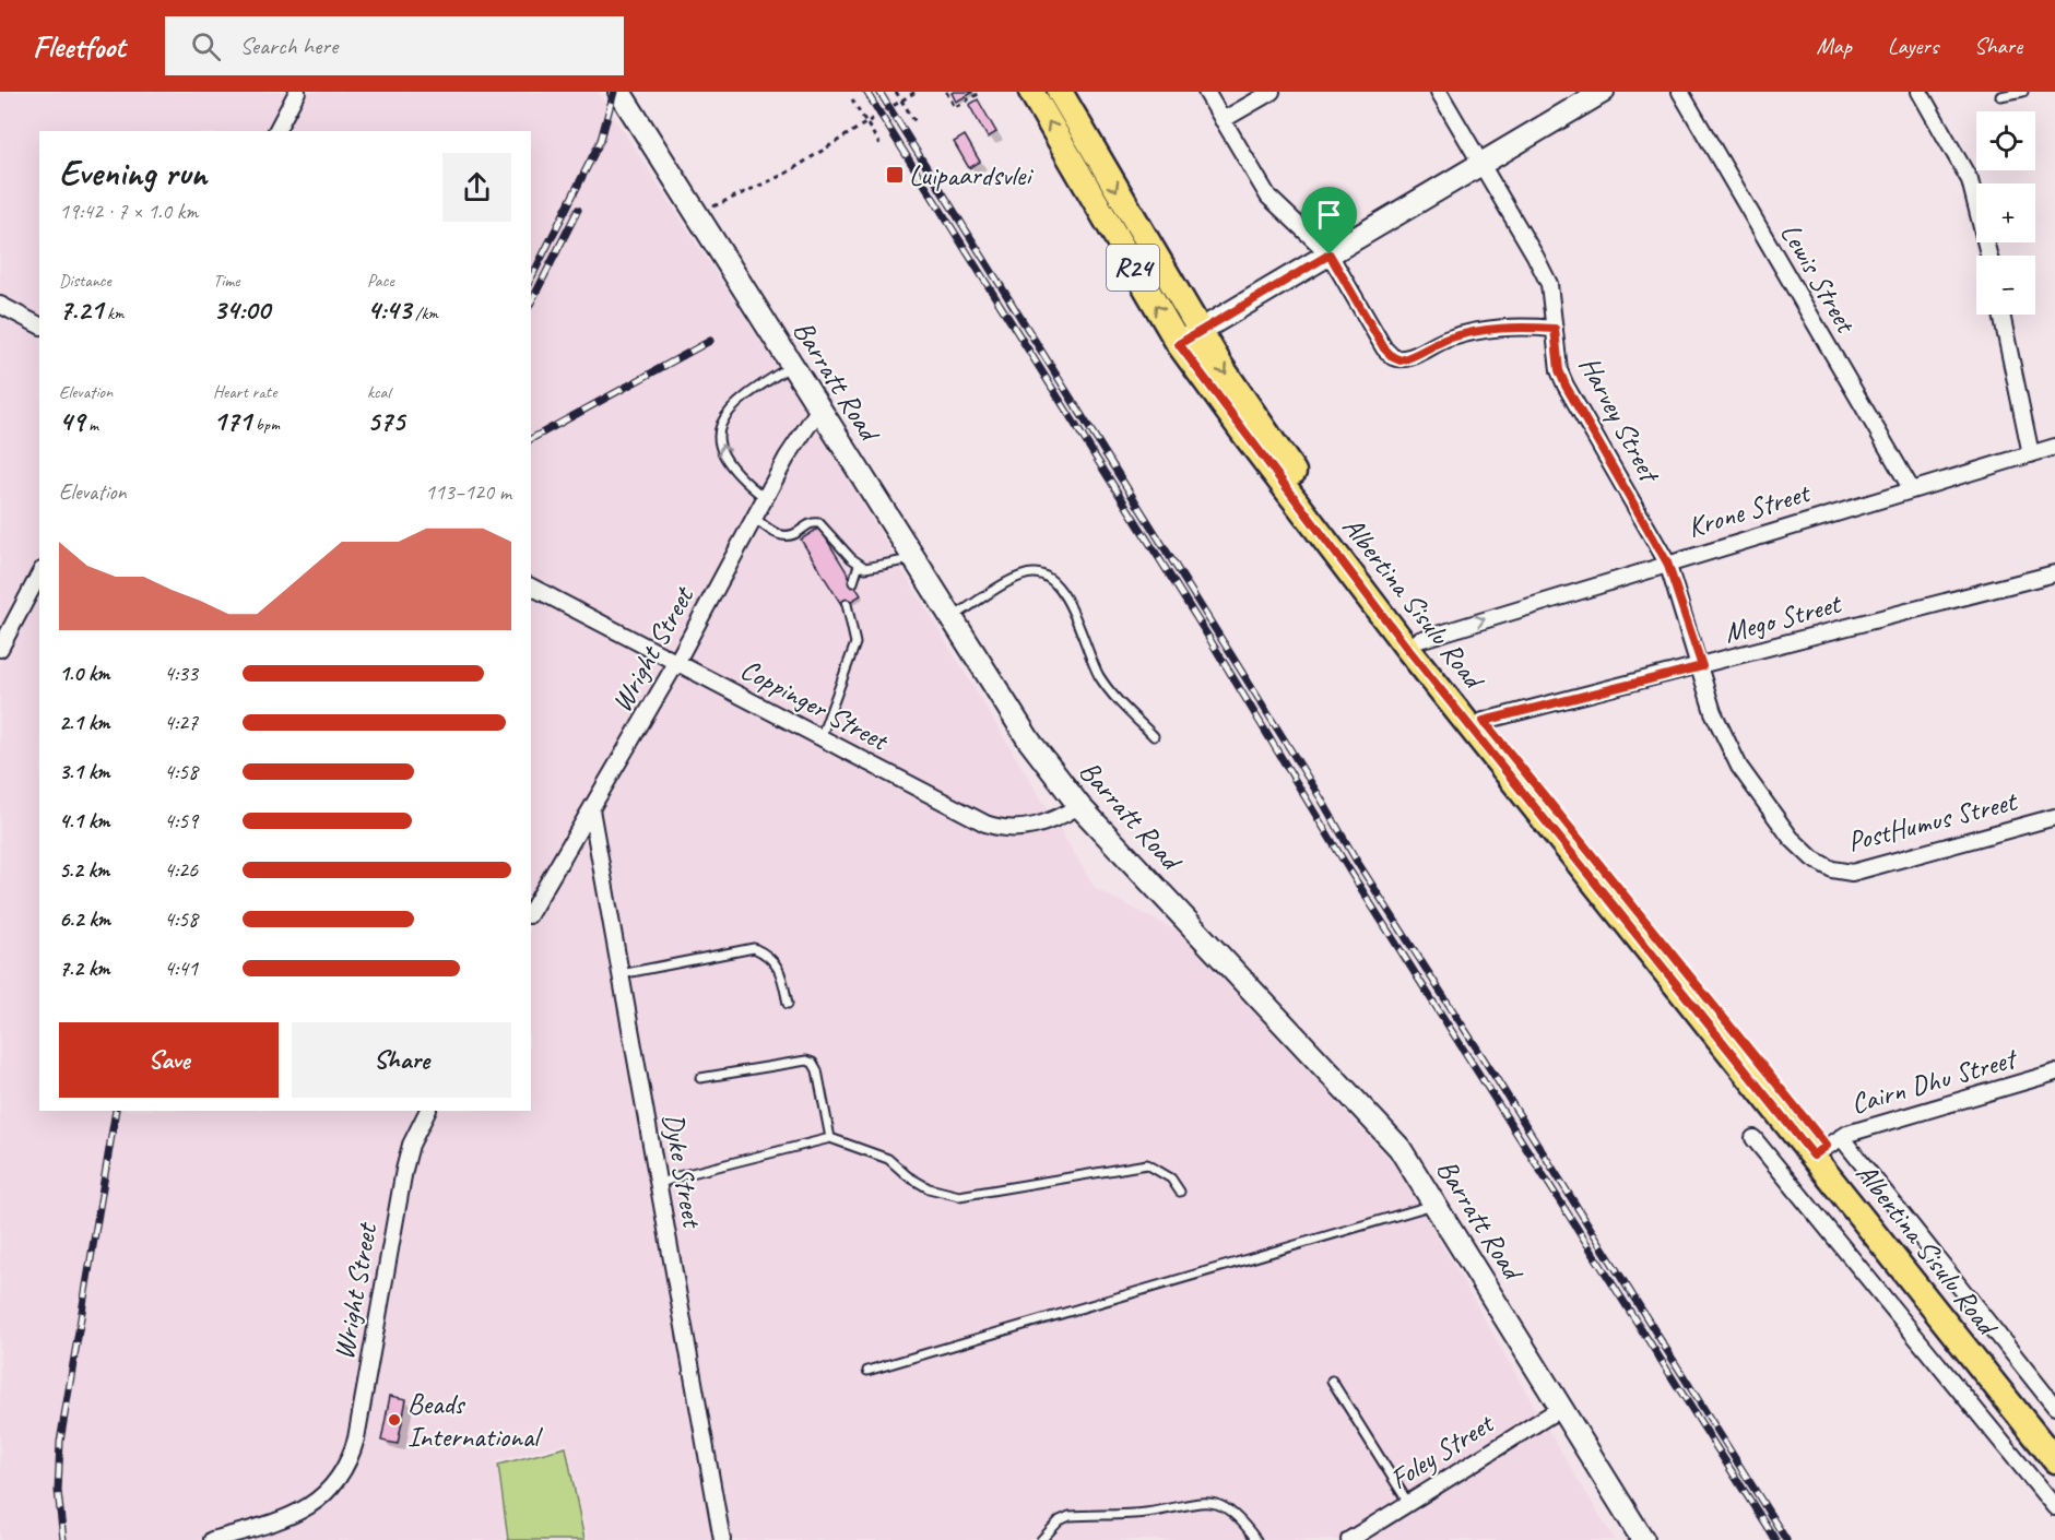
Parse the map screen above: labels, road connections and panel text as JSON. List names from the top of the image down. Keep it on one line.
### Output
{"streets":{"main road":["R24","Barratt Road","Albertina Sisulu Road"],"street":["Lewis Street","Harvey Street","Krone Street","Mego Street","Wright Street","Coppinger Street","PostHumus Street","Cairn Dhu Street","Dyke Street","Foley Street"]},"crossings":[["Lewis Street","Krone Street"],["Barratt Road","Wright Street"],["Barratt Road","Coppinger Street"],["Barratt Road","Foley Street"],["Harvey Street","Krone Street"],["Harvey Street","Mego Street"],["Harvey Street","PostHumus Street"],["Krone Street","Albertina Sisulu Road"],["Albertina Sisulu Road","Mego Street"],["Albertina Sisulu Road","Cairn Dhu Street"],["Mego Street","PostHumus Street"],["Wright Street","Coppinger Street"],["Wright Street","Dyke Street"]],"one_way":["Krone Street"],"places":{"transit":["Luipaardsvlei"],"other":["Beads International"]},"page":{"header":"Fleetfoot","search":"Search here","nav":["Map","Layers","Share"],"map_buttons":["+","−"],"heading":["Evening run","19:42 · 7 × 1.0 km"],"stats":[["Distance","7.21 km"],["Time","34:00"],["Pace","4:43 /km"],["Elevation","49 m"],["Heart rate","171 bpm"],["kcal","575"]],"chart":["Elevation","113–120 m"],"list":[{"name":"1.0 km","note":"4:33"},{"name":"2.1 km","note":"4:27"},{"name":"3.1 km","note":"4:58"},{"name":"4.1 km","note":"4:59"},{"name":"5.2 km","note":"4:26"},{"name":"6.2 km","note":"4:58"},{"name":"7.2 km","note":"4:41"}],"buttons":["Save","Share"]}}
